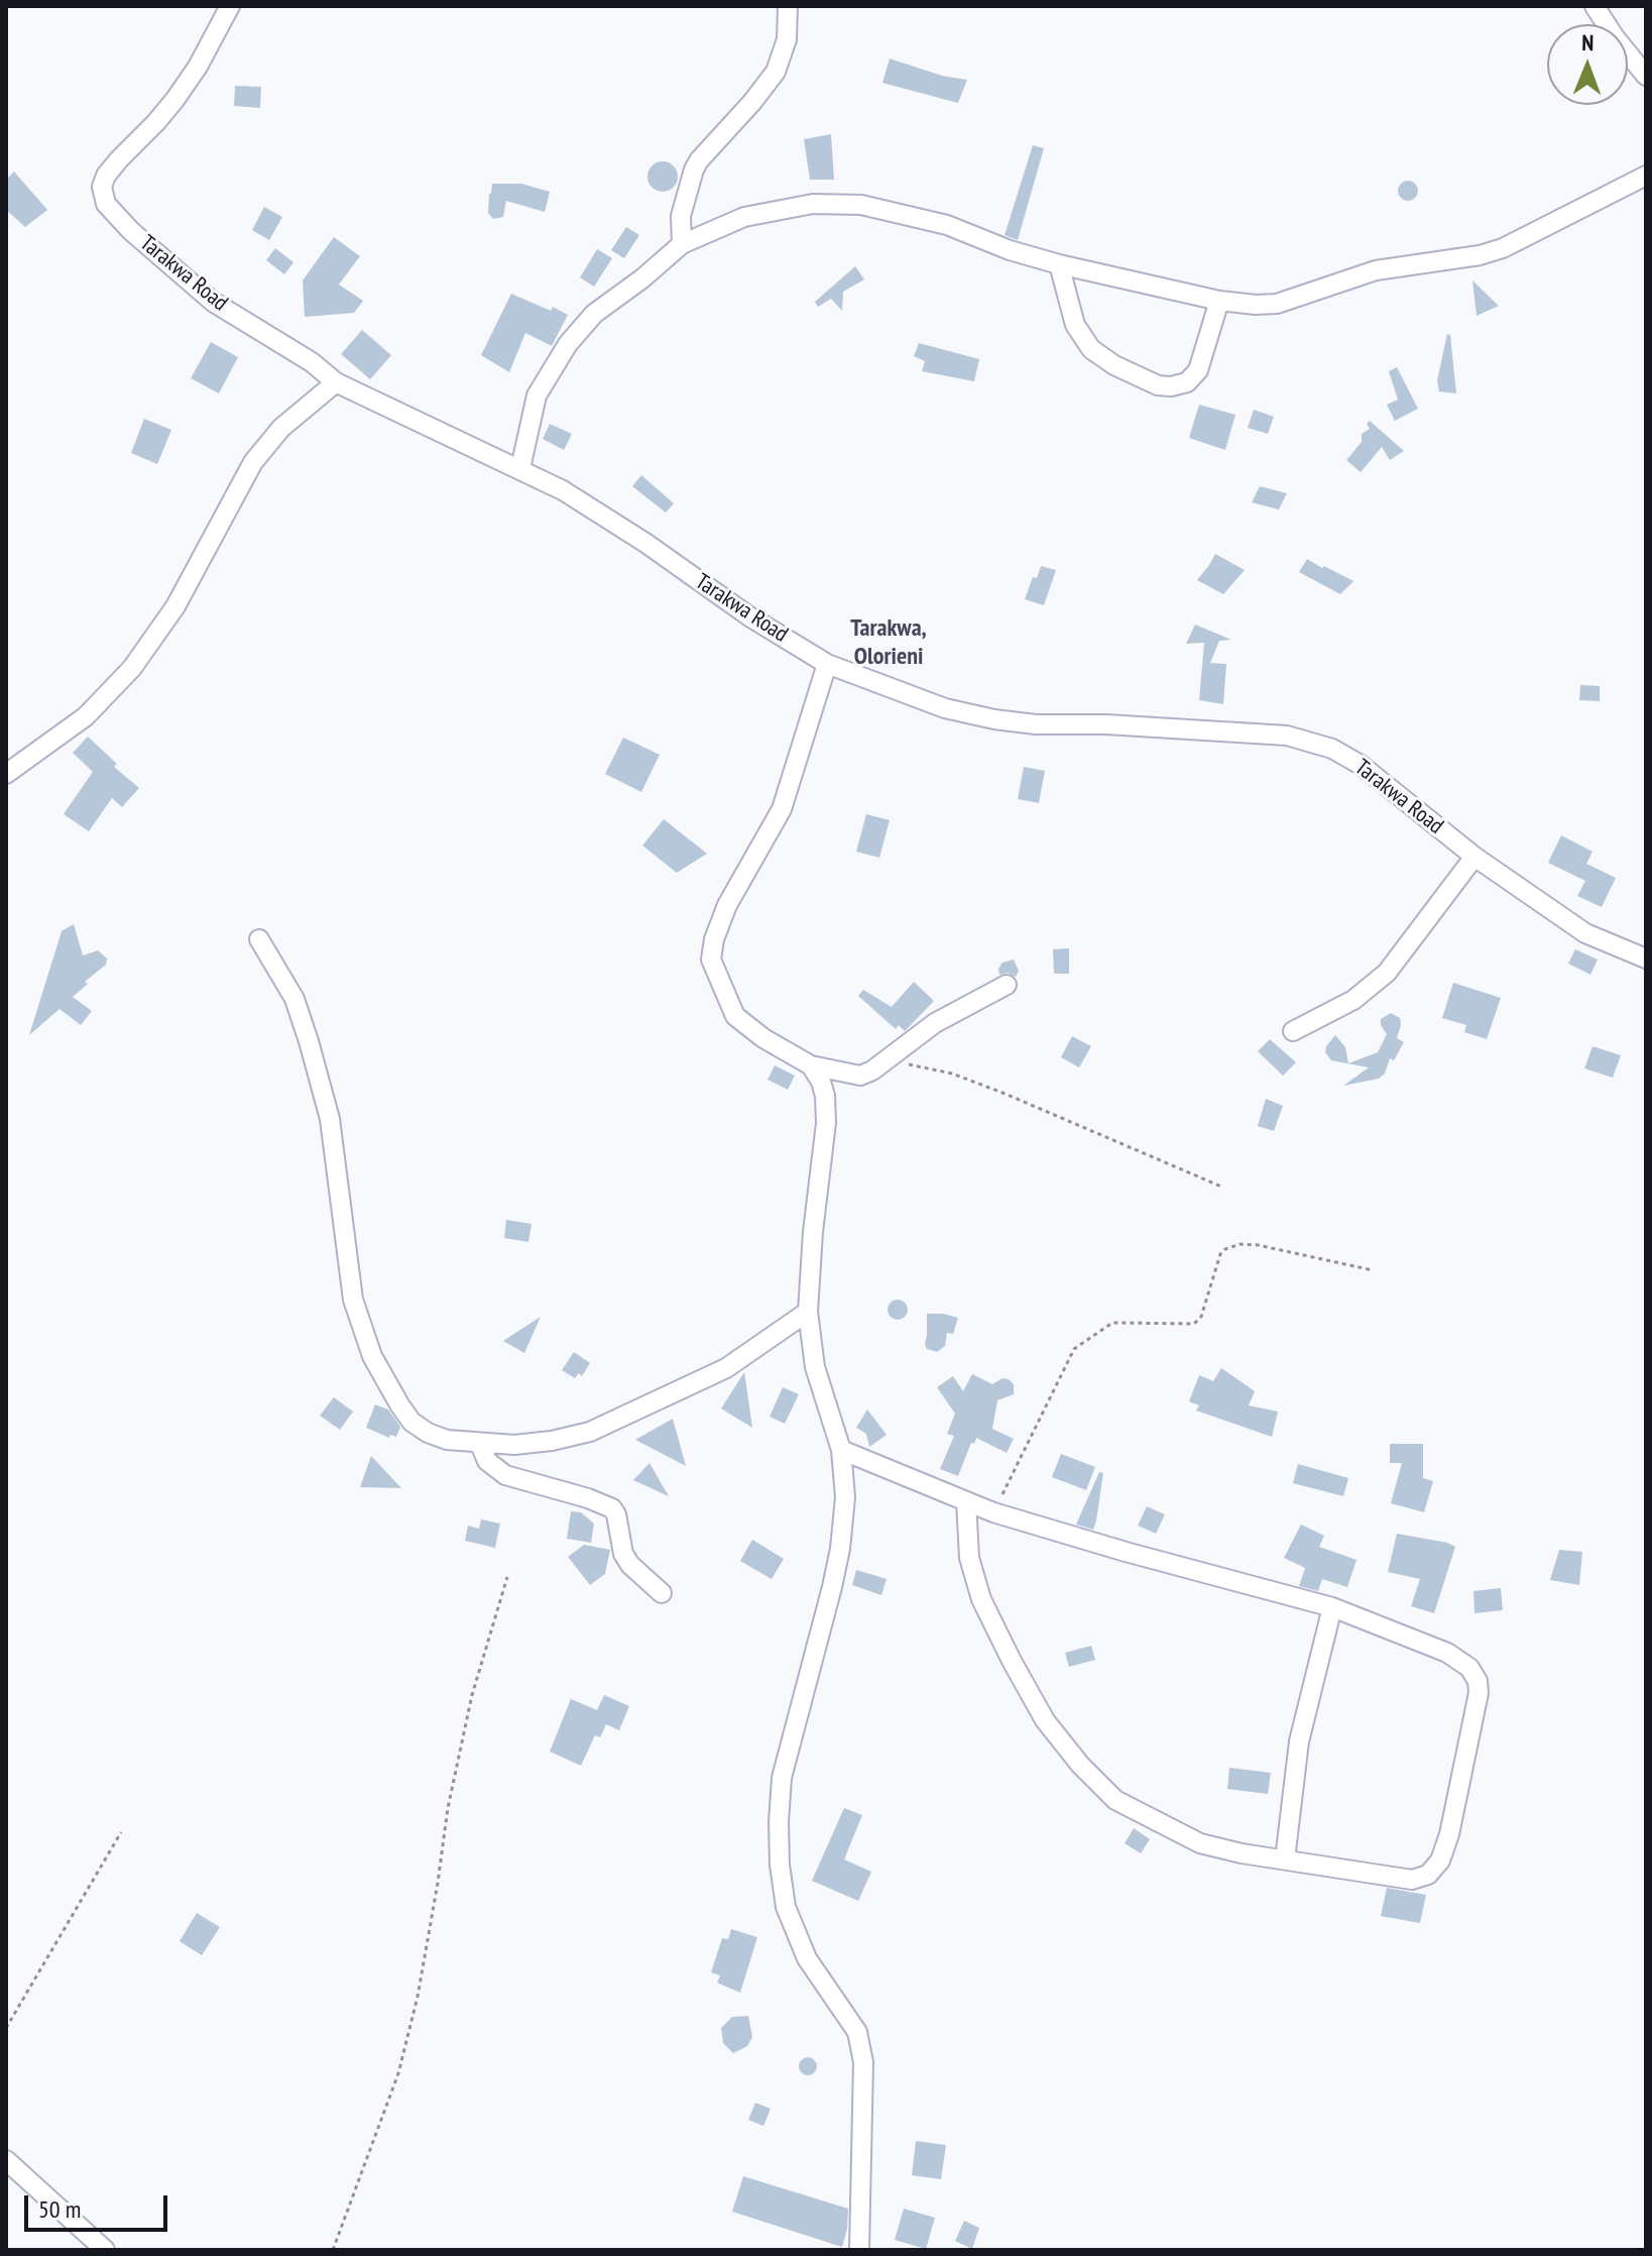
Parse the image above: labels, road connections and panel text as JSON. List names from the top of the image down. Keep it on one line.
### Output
{"streets":{"street":["Tarakwa Road"]},"districts":["Tarakwa, Olorieni"],"scale_bar":"50 m","north":"top"}
